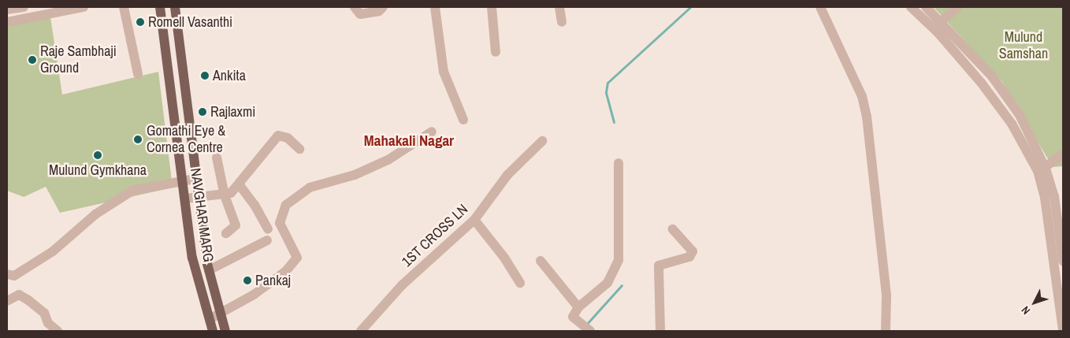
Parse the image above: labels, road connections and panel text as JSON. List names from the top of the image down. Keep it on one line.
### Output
{"streets":{"main road":["NAVGHAR MARG"],"street":["1ST CROSS LN"]},"districts":["Mahakali Nagar"],"parks":["Mulund Samshan"],"places":["Romell Vasanthi","Raje Sambhaji Ground","Ankita","Rajlaxmi","Gomathi Eye & Cornea Centre","Mulund Gymkhana","Pankaj"],"north":"bottom left"}
